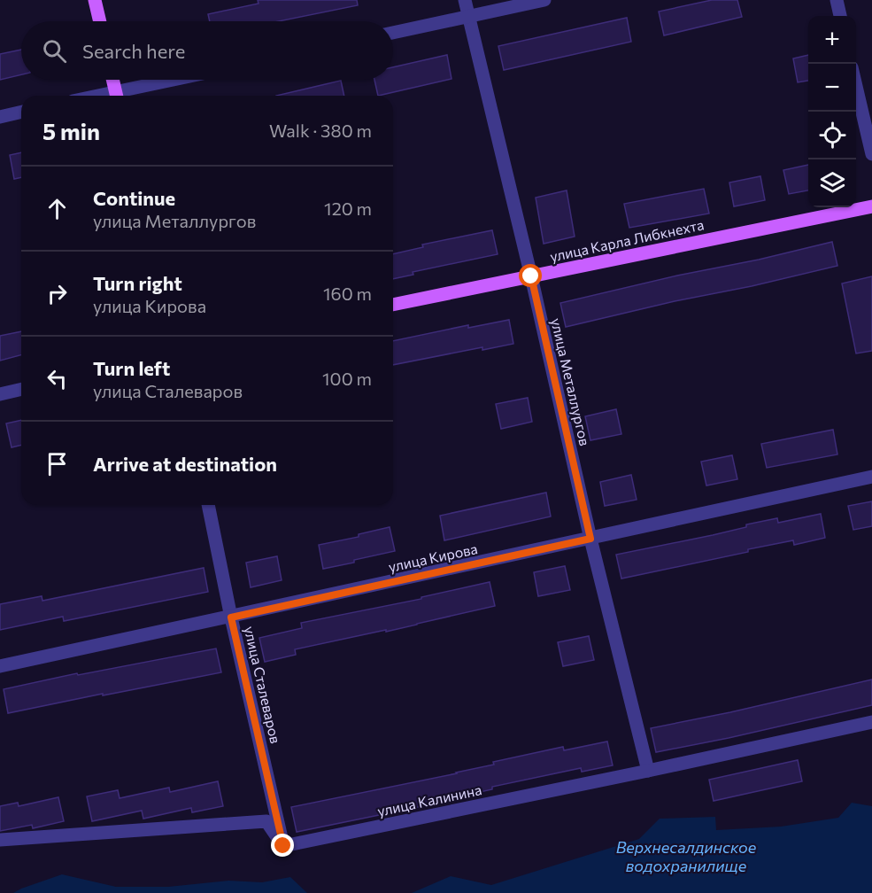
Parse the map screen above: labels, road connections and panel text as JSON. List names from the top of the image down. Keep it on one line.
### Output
{"streets":{"main road":["улица Карла Либкнехта"],"street":["улица Металлургов","улица Кирова","улица Сталеваров","улица Калинина"]},"crossings":[["улица Карла Либкнехта","улица Металлургов"],["улица Металлургов","улица Кирова"],["улица Металлургов","улица Калинина"],["улица Кирова","улица Сталеваров"],["улица Сталеваров","улица Калинина"]],"water":["Верхнесалдинское водохранилище"],"page":{"map_buttons":["+","−"],"search":"Search here","heading":["5 min","Walk · 380 m"],"list":[["Continue","улица Металлургов","120 m"],["Turn right","улица Кирова","160 m"],["Turn left","улица Сталеваров","100 m"],"Arrive at destination"]}}
